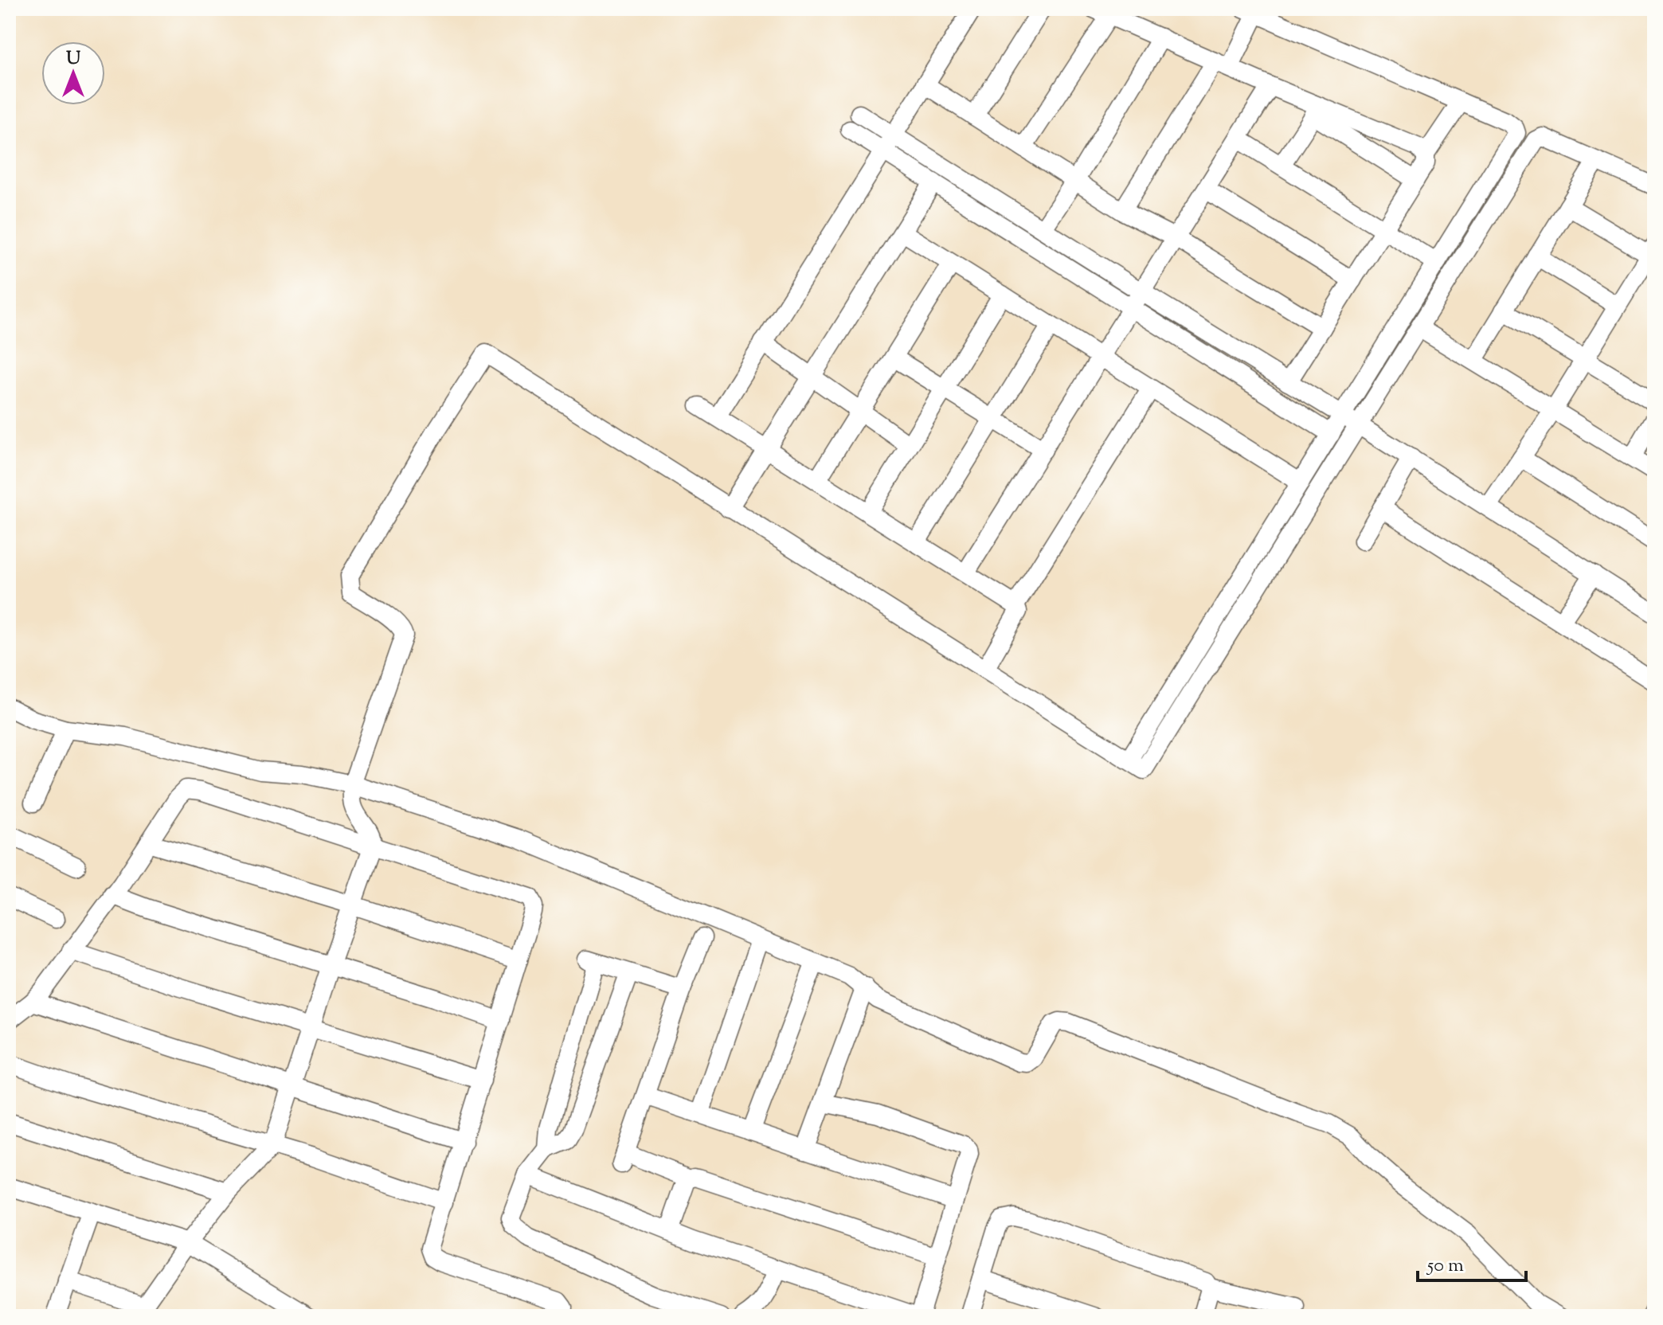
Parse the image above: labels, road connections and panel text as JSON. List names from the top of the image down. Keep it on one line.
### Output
{"scale_bar":"50 m","north":"top"}
